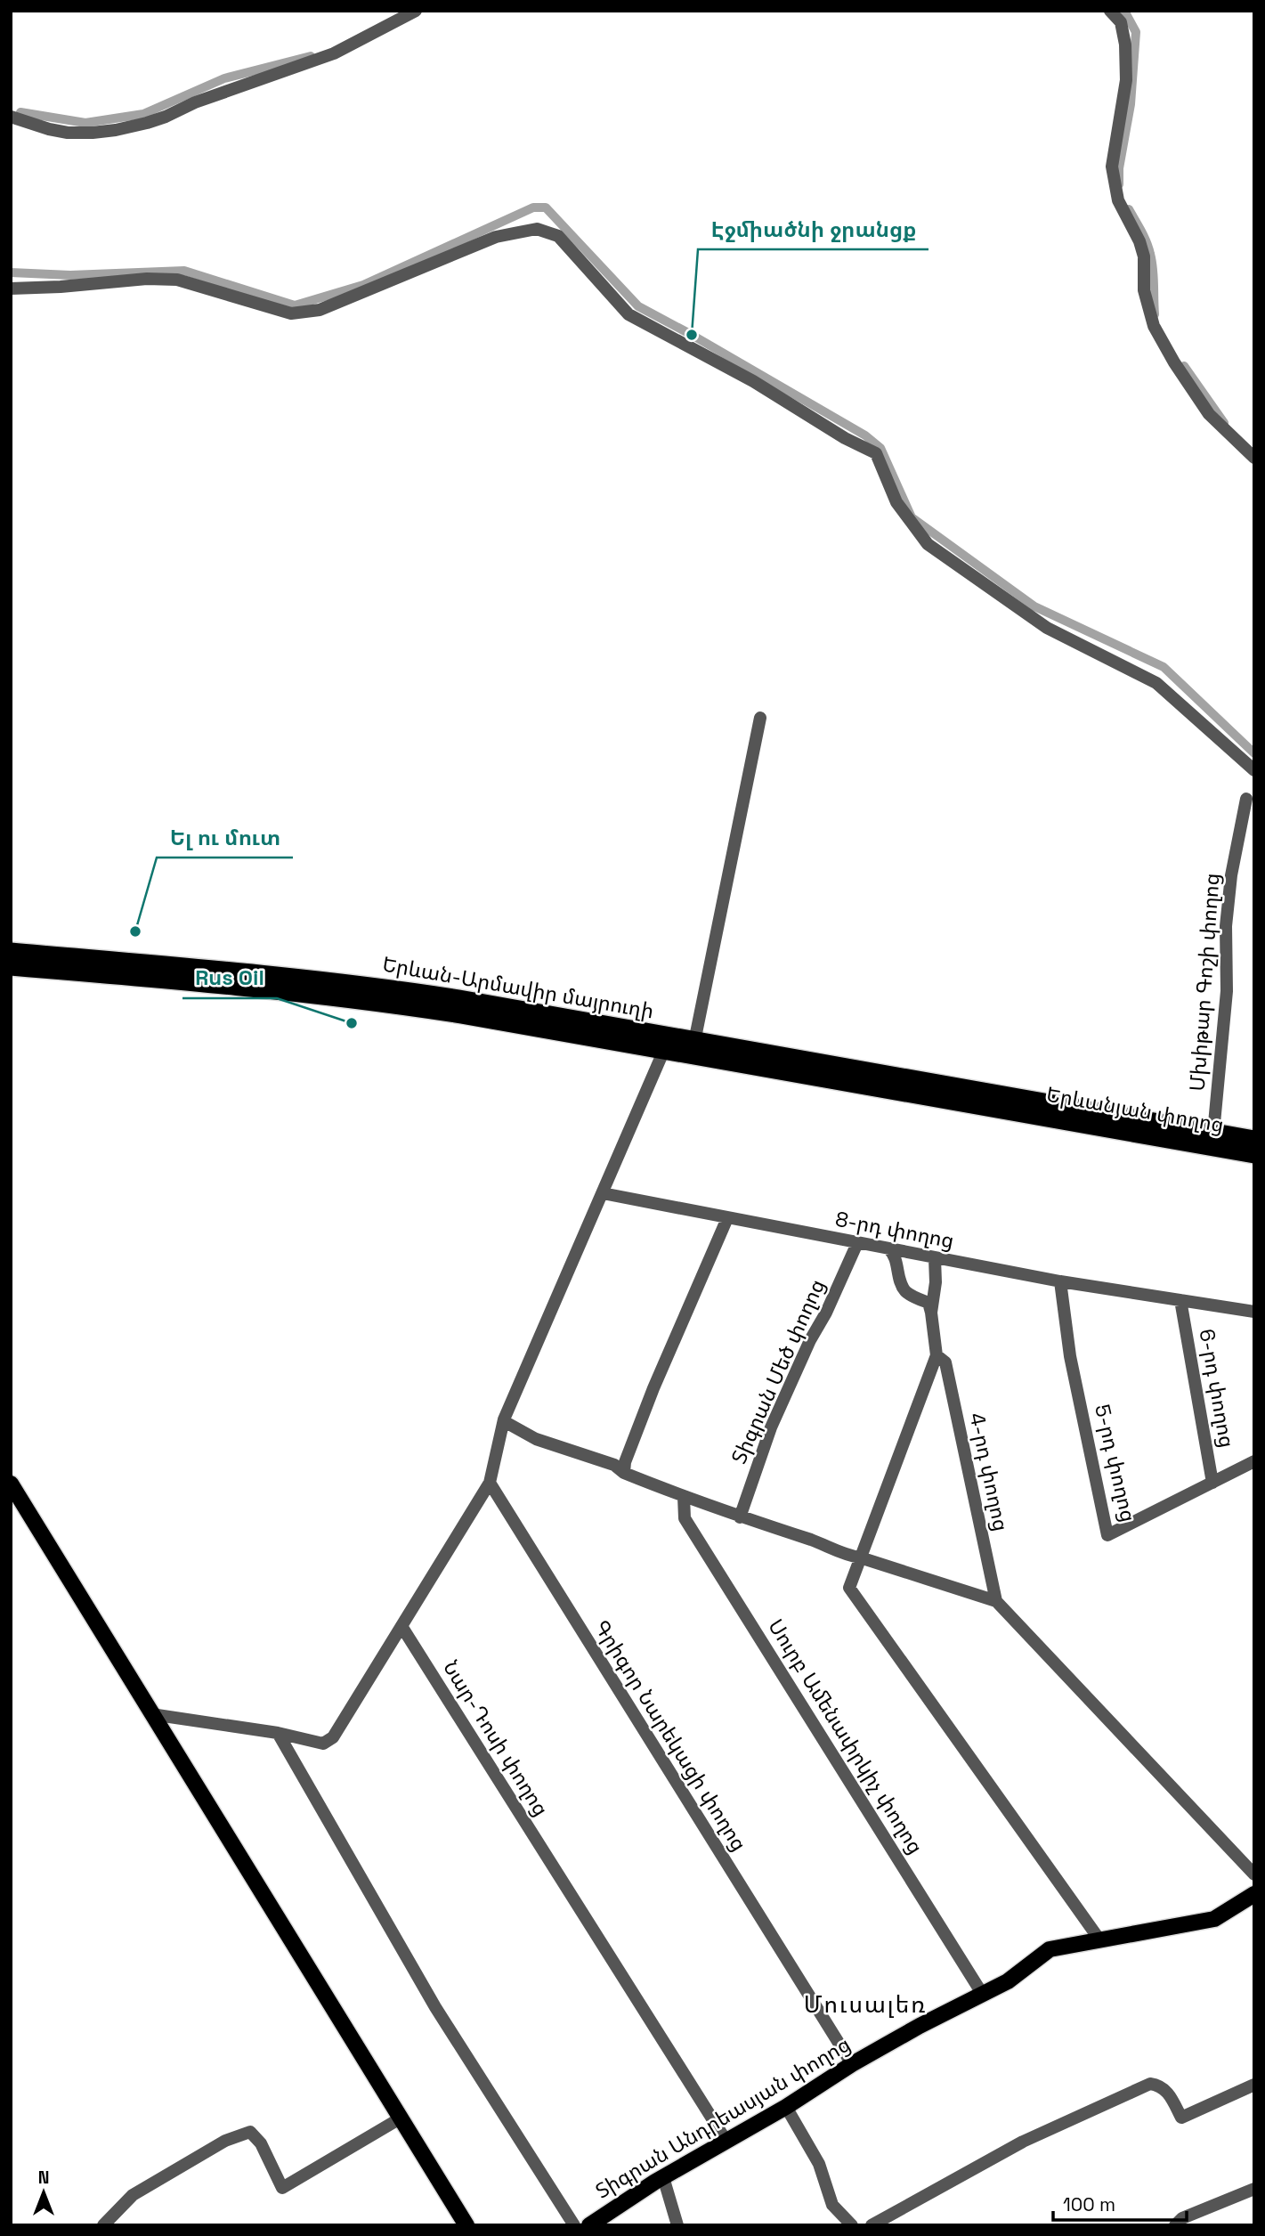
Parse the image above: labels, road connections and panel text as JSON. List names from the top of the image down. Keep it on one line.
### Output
{"streets":{"highway":["Երևան-Արմավիր մայրուղի","Երևանյան փողոց"],"main road":["Տիգրան Անդրեասյան փողոց"],"street":["Մխիթար Գոշի փողոց","8-րդ փողոց","Տիգրան Մեծ փողոց","6-րդ փողոց","5-րդ փողոց","4-րդ փողոց","Գրիգոր Նարեկացի փողոց","Սուրբ Ամենափրկիչ փողոց","Նար-Դոսի փողոց"]},"crossings":[["Մխիթար Գոշի փողոց","Երևանյան փողոց"],["Երևան-Արմավիր մայրուղի","Երևանյան փողոց"],["8-րդ փողոց","Տիգրան Մեծ փողոց"],["8-րդ փողոց","6-րդ փողոց"],["8-րդ փողոց","5-րդ փողոց"],["6-րդ փողոց","5-րդ փողոց"],["Գրիգոր Նարեկացի փողոց","Տիգրան Անդրեասյան փողոց"],["Սուրբ Ամենափրկիչ փողոց","Տիգրան Անդրեասյան փողոց"],["Նար-Դոսի փողոց","Տիգրան Անդրեասյան փողոց"]],"districts":["Մուսալեռ"],"places":["Էջմիածնի ջրանցք","Ել ու մուտ","Rus Oil"],"scale_bar":"100 m","north":"top"}
